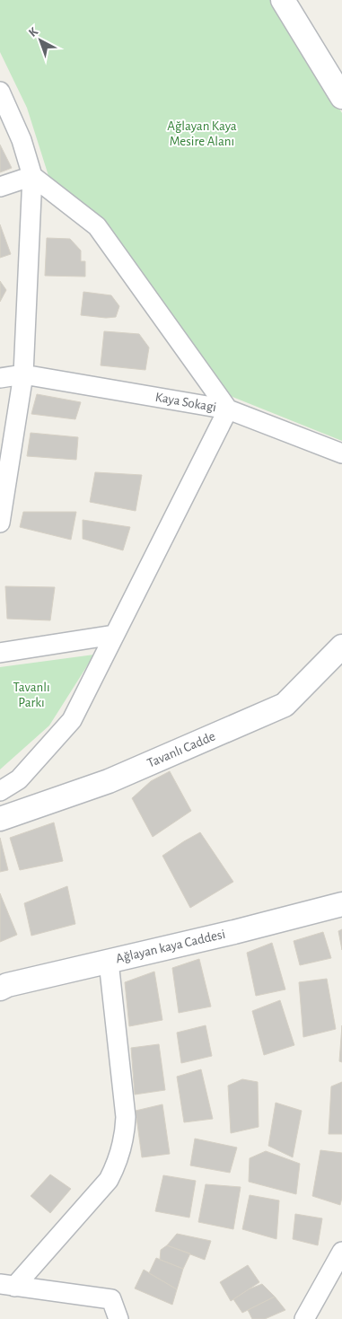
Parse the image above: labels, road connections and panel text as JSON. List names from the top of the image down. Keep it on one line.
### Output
{"streets":{"street":["Kaya Sokagi","Tavanlı Cadde","Ağlayan kaya Caddesi"]},"parks":["Ağlayan Kaya Mesire Alanı","Tavanlı Parkı"],"north":"top left"}
